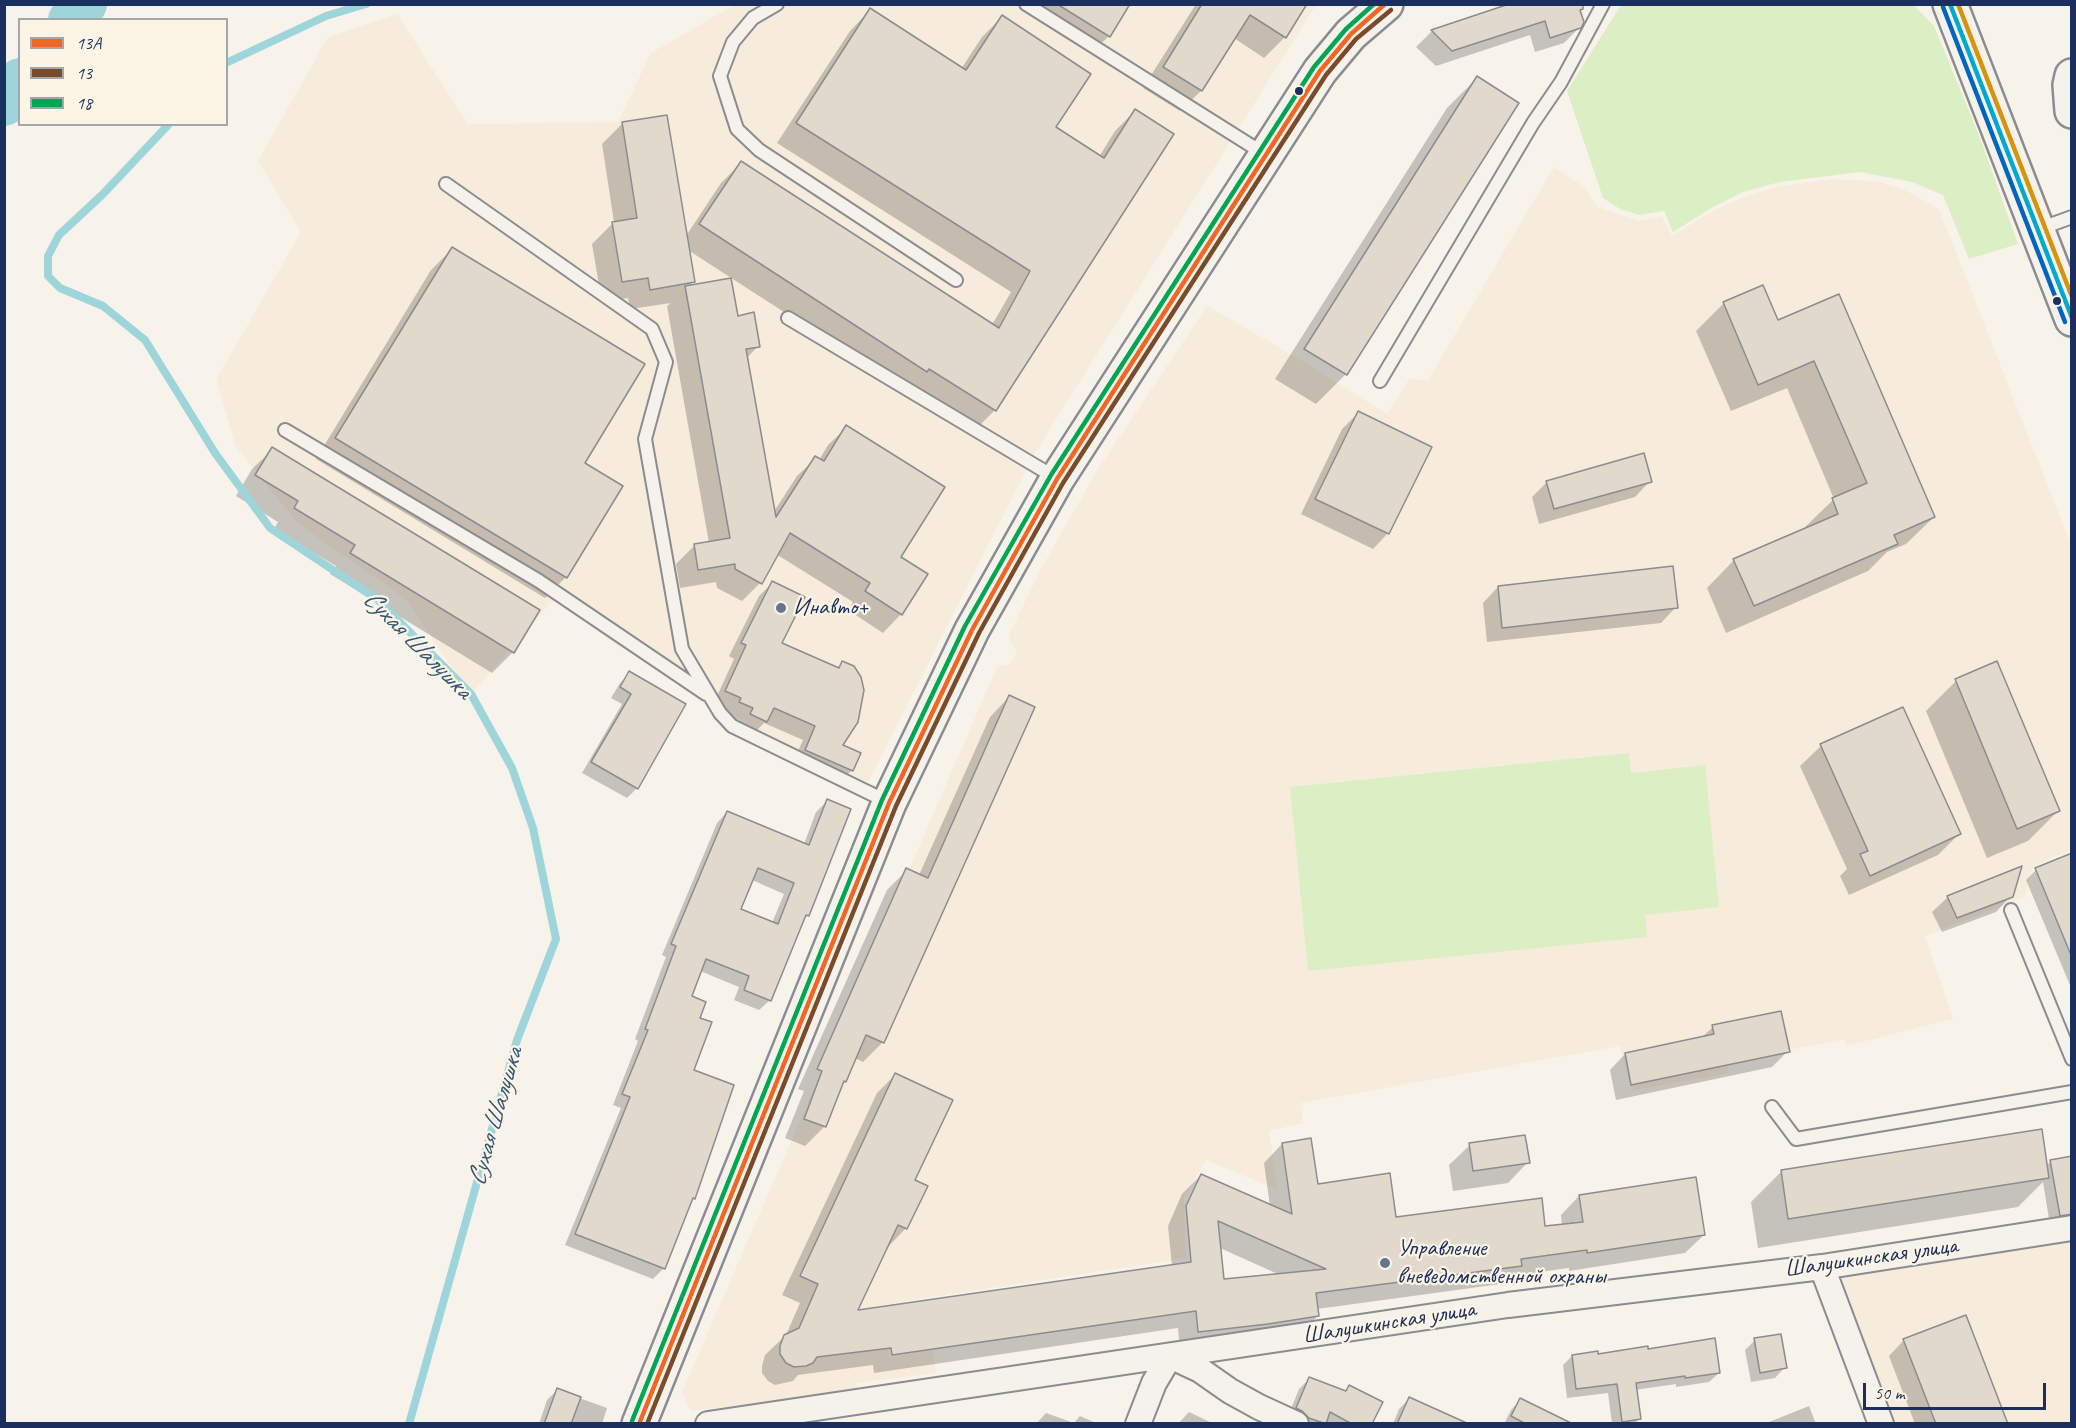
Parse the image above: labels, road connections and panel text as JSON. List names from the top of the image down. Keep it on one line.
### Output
{"streets":{"street":["Шалушкинская улица"]},"water":["Сухая Шалушка"],"places":["Инавто+","Управление вневедомственной охраны"],"lines":["transit line 13А","transit line 18","transit line 13"],"legend":["13А","13","18"],"scale_bar":"50 m"}
